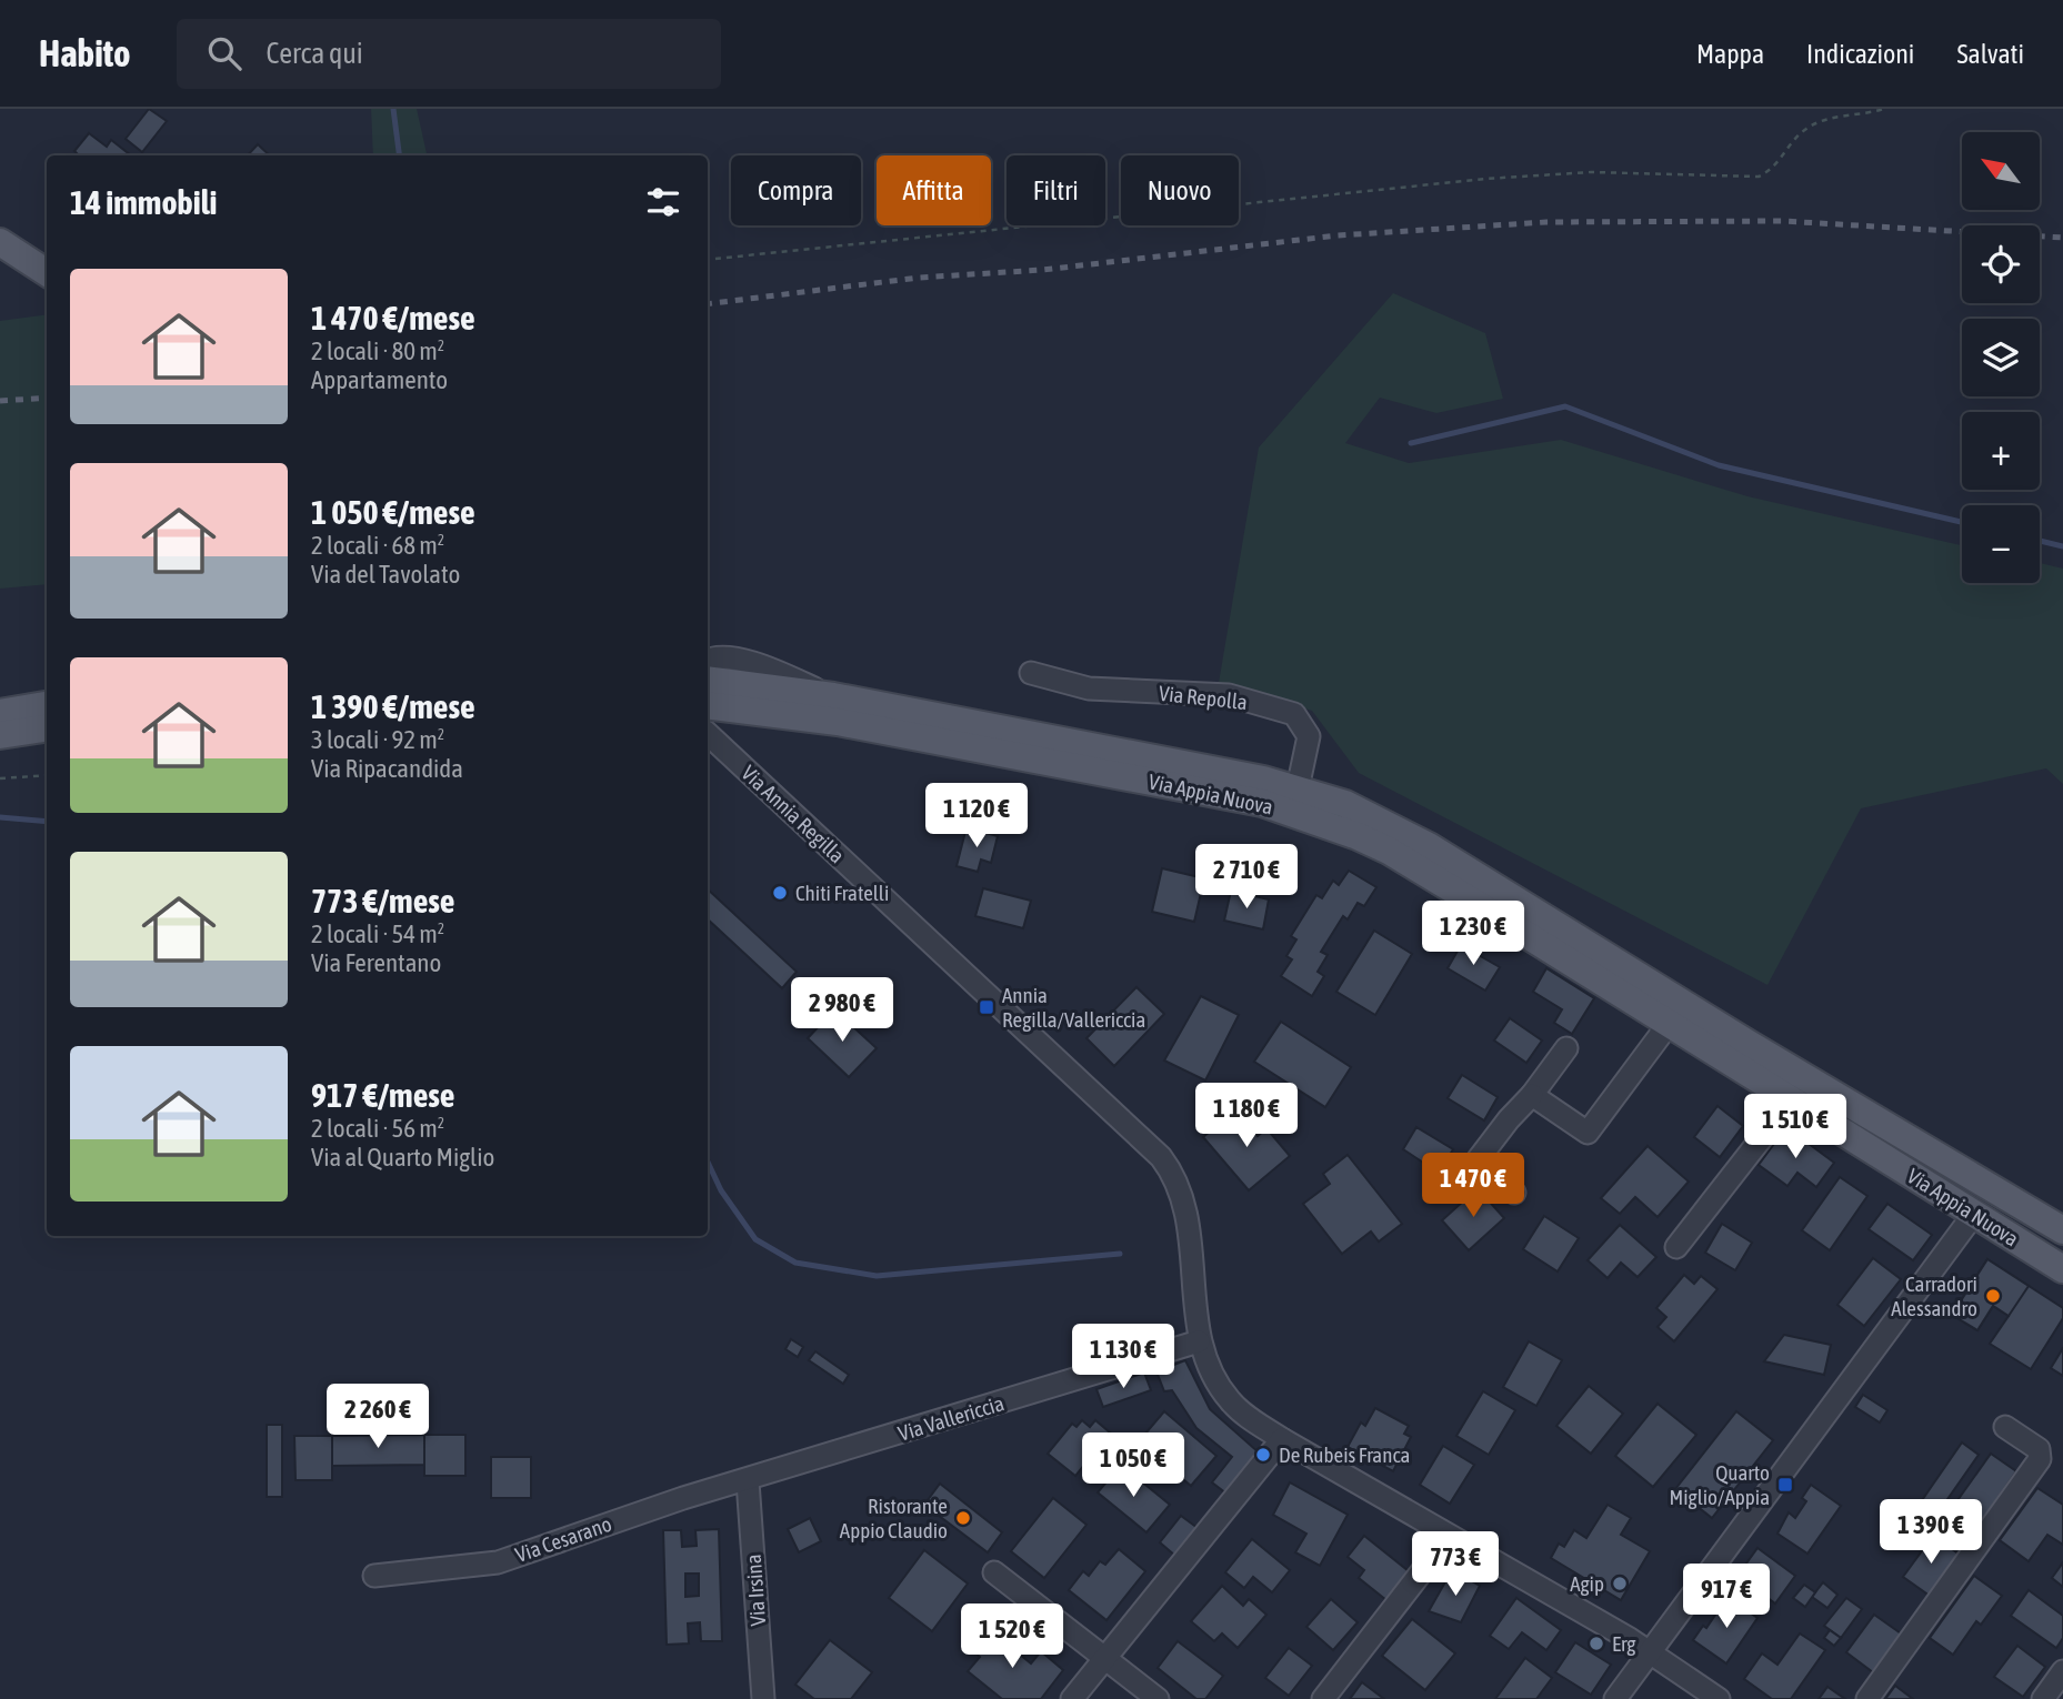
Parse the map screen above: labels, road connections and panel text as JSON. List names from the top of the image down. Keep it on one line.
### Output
{"streets":{"main road":["Via Appia Nuova"],"street":["Via Repolla","Via Annia Regilla","Via Vallericcia","Via Cesarano","Via Irsina"]},"crossings":[["Via Repolla","Via Appia Nuova"],["Via Annia Regilla","Via Vallericcia"],["Via Vallericcia","Via Cesarano"],["Via Vallericcia","Via Irsina"],["Via Cesarano","Via Irsina"]],"places":{"other":["Chiti Fratelli","Carradori Alessandro","De Rubeis Franca","Ristorante Appio Claudio","Agip","Erg"],"transit":["Annia Regilla/Vallericcia","Quarto Miglio/Appia"]},"north":"top left","page":{"header":"Habito","search":"Cerca qui","nav":["Mappa","Indicazioni","Salvati"],"map_buttons":["+","−"],"chip":["Compra","Affitta","Filtri","Nuovo"],"heading":"14 immobili","list":[{"name":"1 470 €/mese","note":"2 locali · 80 m² · Appartamento"},{"name":"1 050 €/mese","note":"2 locali · 68 m² · Via del Tavolato"},{"name":"1 390 €/mese","note":"3 locali · 92 m² · Via Ripacandida"},{"name":"773 €/mese","note":"2 locali · 54 m² · Via Ferentano"},{"name":"917 €/mese","note":"2 locali · 56 m² · Via al Quarto Miglio"}],"price":["1 120 €","2 710 €","1 230 €","2 980 €","1 180 €","1 510 €","1 470 €","1 130 €","2 260 €","1 050 €","1 390 €","773 €","917 €","1 520 €"]}}
